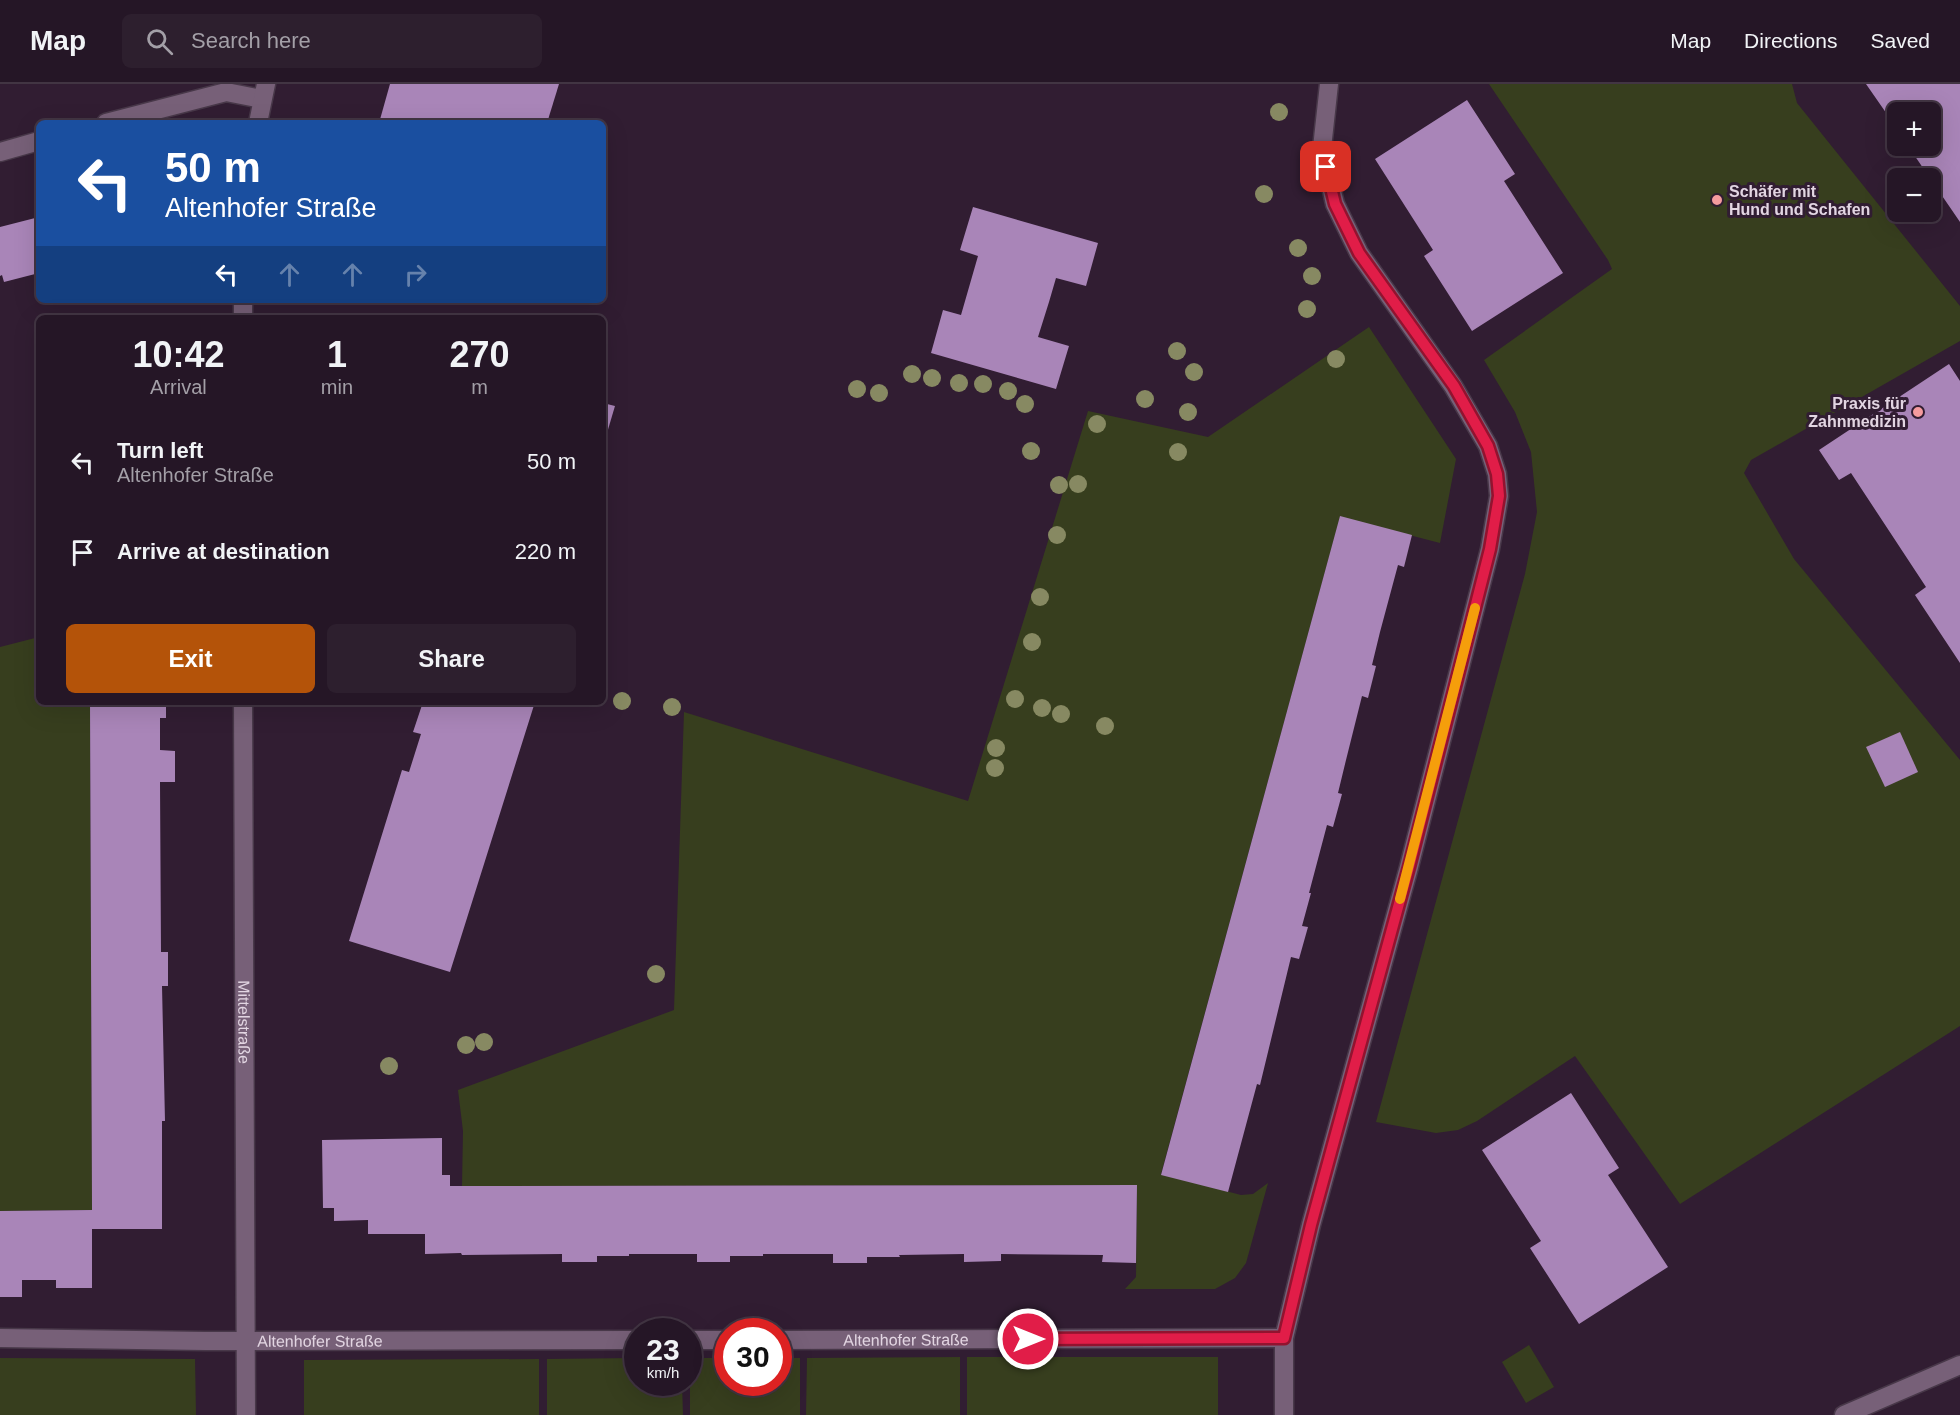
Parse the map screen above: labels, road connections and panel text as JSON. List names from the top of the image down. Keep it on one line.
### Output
{"streets":{"street":["Mittelstraße","Altenhofer Straße"]},"crossings":[["Mittelstraße","Altenhofer Straße"]],"places":["Schäfer mit Hund und Schafen","Praxis für Zahnmedizin"],"page":{"header":"Map","search":"Search here","nav":["Map","Directions","Saved"],"map_buttons":["+","−"],"turn":["50 m","Altenhofer Straße"],"eta":["10:42","Arrival","1","min","270","m"],"list":[{"name":"Turn left","note":"Altenhofer Straße","value":"50 m"},{"name":"Arrive at destination","value":"220 m"}],"buttons":["Exit","Share"],"speed":"23 km/h","limit":"30"}}
